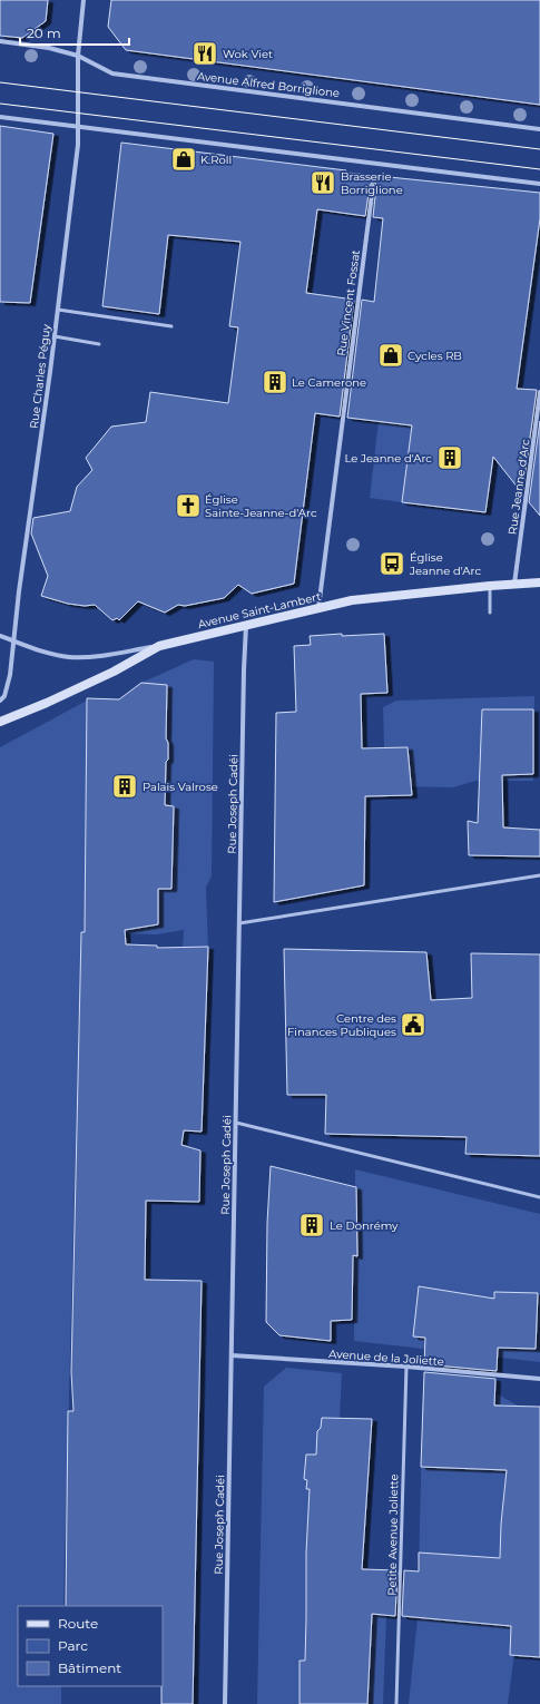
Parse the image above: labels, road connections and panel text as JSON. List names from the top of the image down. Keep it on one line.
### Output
{"streets":{"street":["Avenue Alfred Borriglione","Rue Vincent Fossat","Rue Charles Péguy","Rue Jeanne d'Arc","Avenue Saint-Lambert","Rue Joseph Cadéi","Avenue de la Joliette"],"lane":["Petite Avenue Joliette"]},"crossings":[["Avenue Alfred Borriglione","Rue Charles Péguy"],["Rue Vincent Fossat","Avenue Saint-Lambert"],["Rue Jeanne d'Arc","Avenue Saint-Lambert"],["Avenue Saint-Lambert","Rue Joseph Cadéi"],["Rue Joseph Cadéi","Avenue de la Joliette"],["Avenue de la Joliette","Petite Avenue Joliette"]],"places":{"restaurant":["Wok Viet","Brasserie Borriglione"],"shop":["K.Roll","Cycles RB"],"building":["Le Camerone","Le Jeanne d'Arc","Palais Valrose","Le Donrémy"],"church":["Église Sainte-Jeanne-d'Arc"],"bus stop":["Église Jeanne d'Arc"],"public building":["Centre des Finances Publiques"]},"legend":["Route","Parc","Bâtiment"],"scale_bar":"20 m"}
